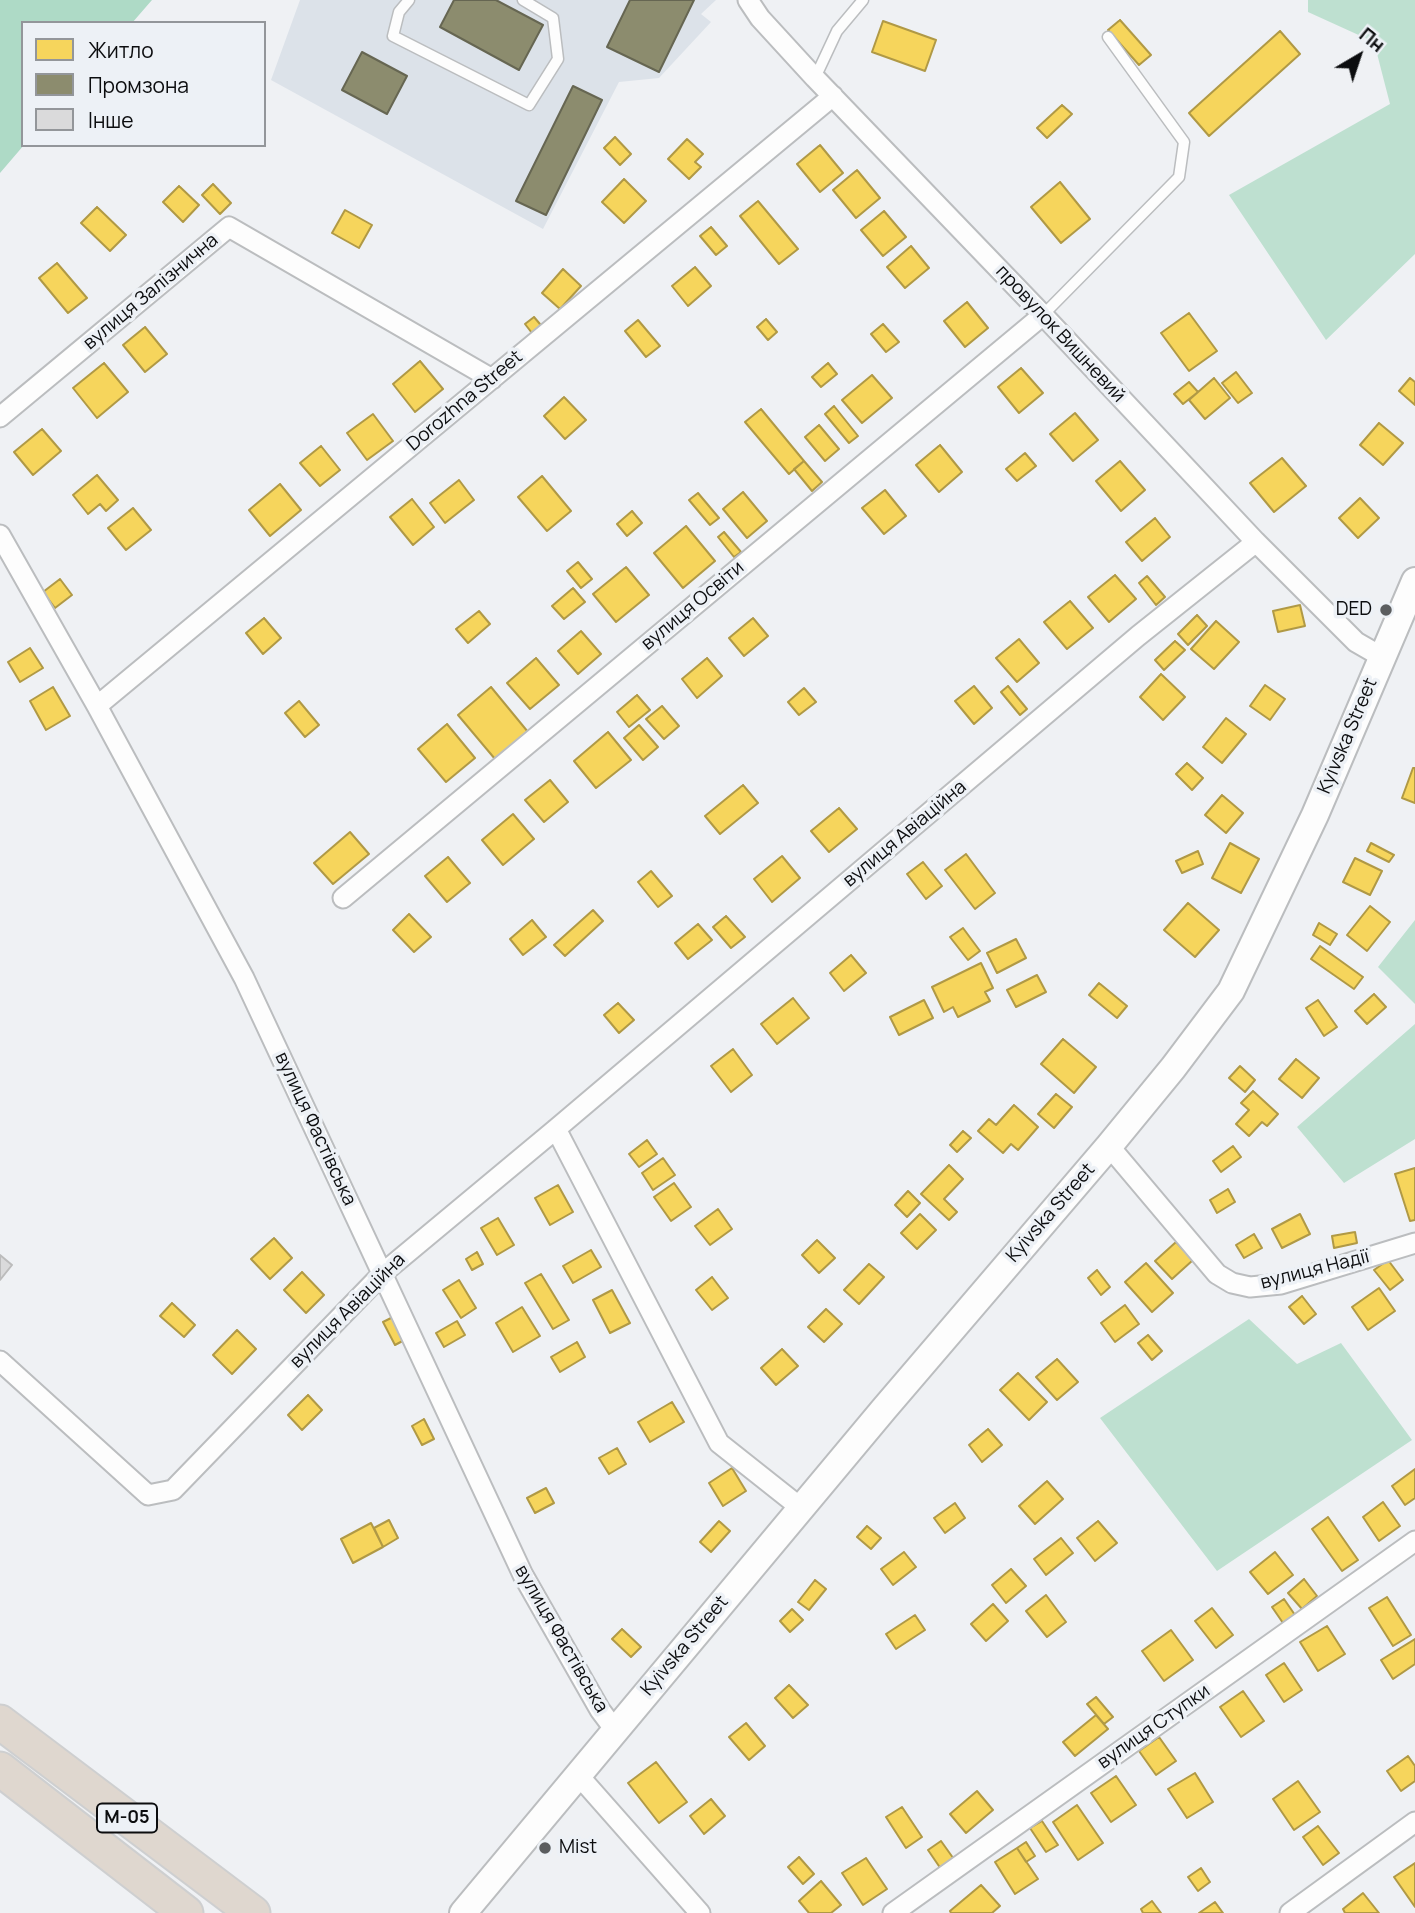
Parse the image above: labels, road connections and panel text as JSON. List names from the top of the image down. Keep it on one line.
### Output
{"streets":{"highway":["М-05"],"street":["вулиця Залізнична","провулок Вишневий","Dorozhna Street","вулиця Освіти","Kyivska Street","вулиця Авіаційна","вулиця Фастівська","вулиця Надії","вулиця Ступки"]},"crossings":[["вулиця Залізнична","Dorozhna Street"],["провулок Вишневий","Dorozhna Street"],["провулок Вишневий","вулиця Освіти"],["провулок Вишневий","Kyivska Street"],["провулок Вишневий","вулиця Авіаційна"],["Dorozhna Street","вулиця Фастівська"],["Kyivska Street","вулиця Фастівська"],["Kyivska Street","вулиця Надії"],["вулиця Авіаційна","вулиця Фастівська"]],"places":["DED","Mist"],"legend":["Житло","Промзона","Інше"],"north":"top right"}
